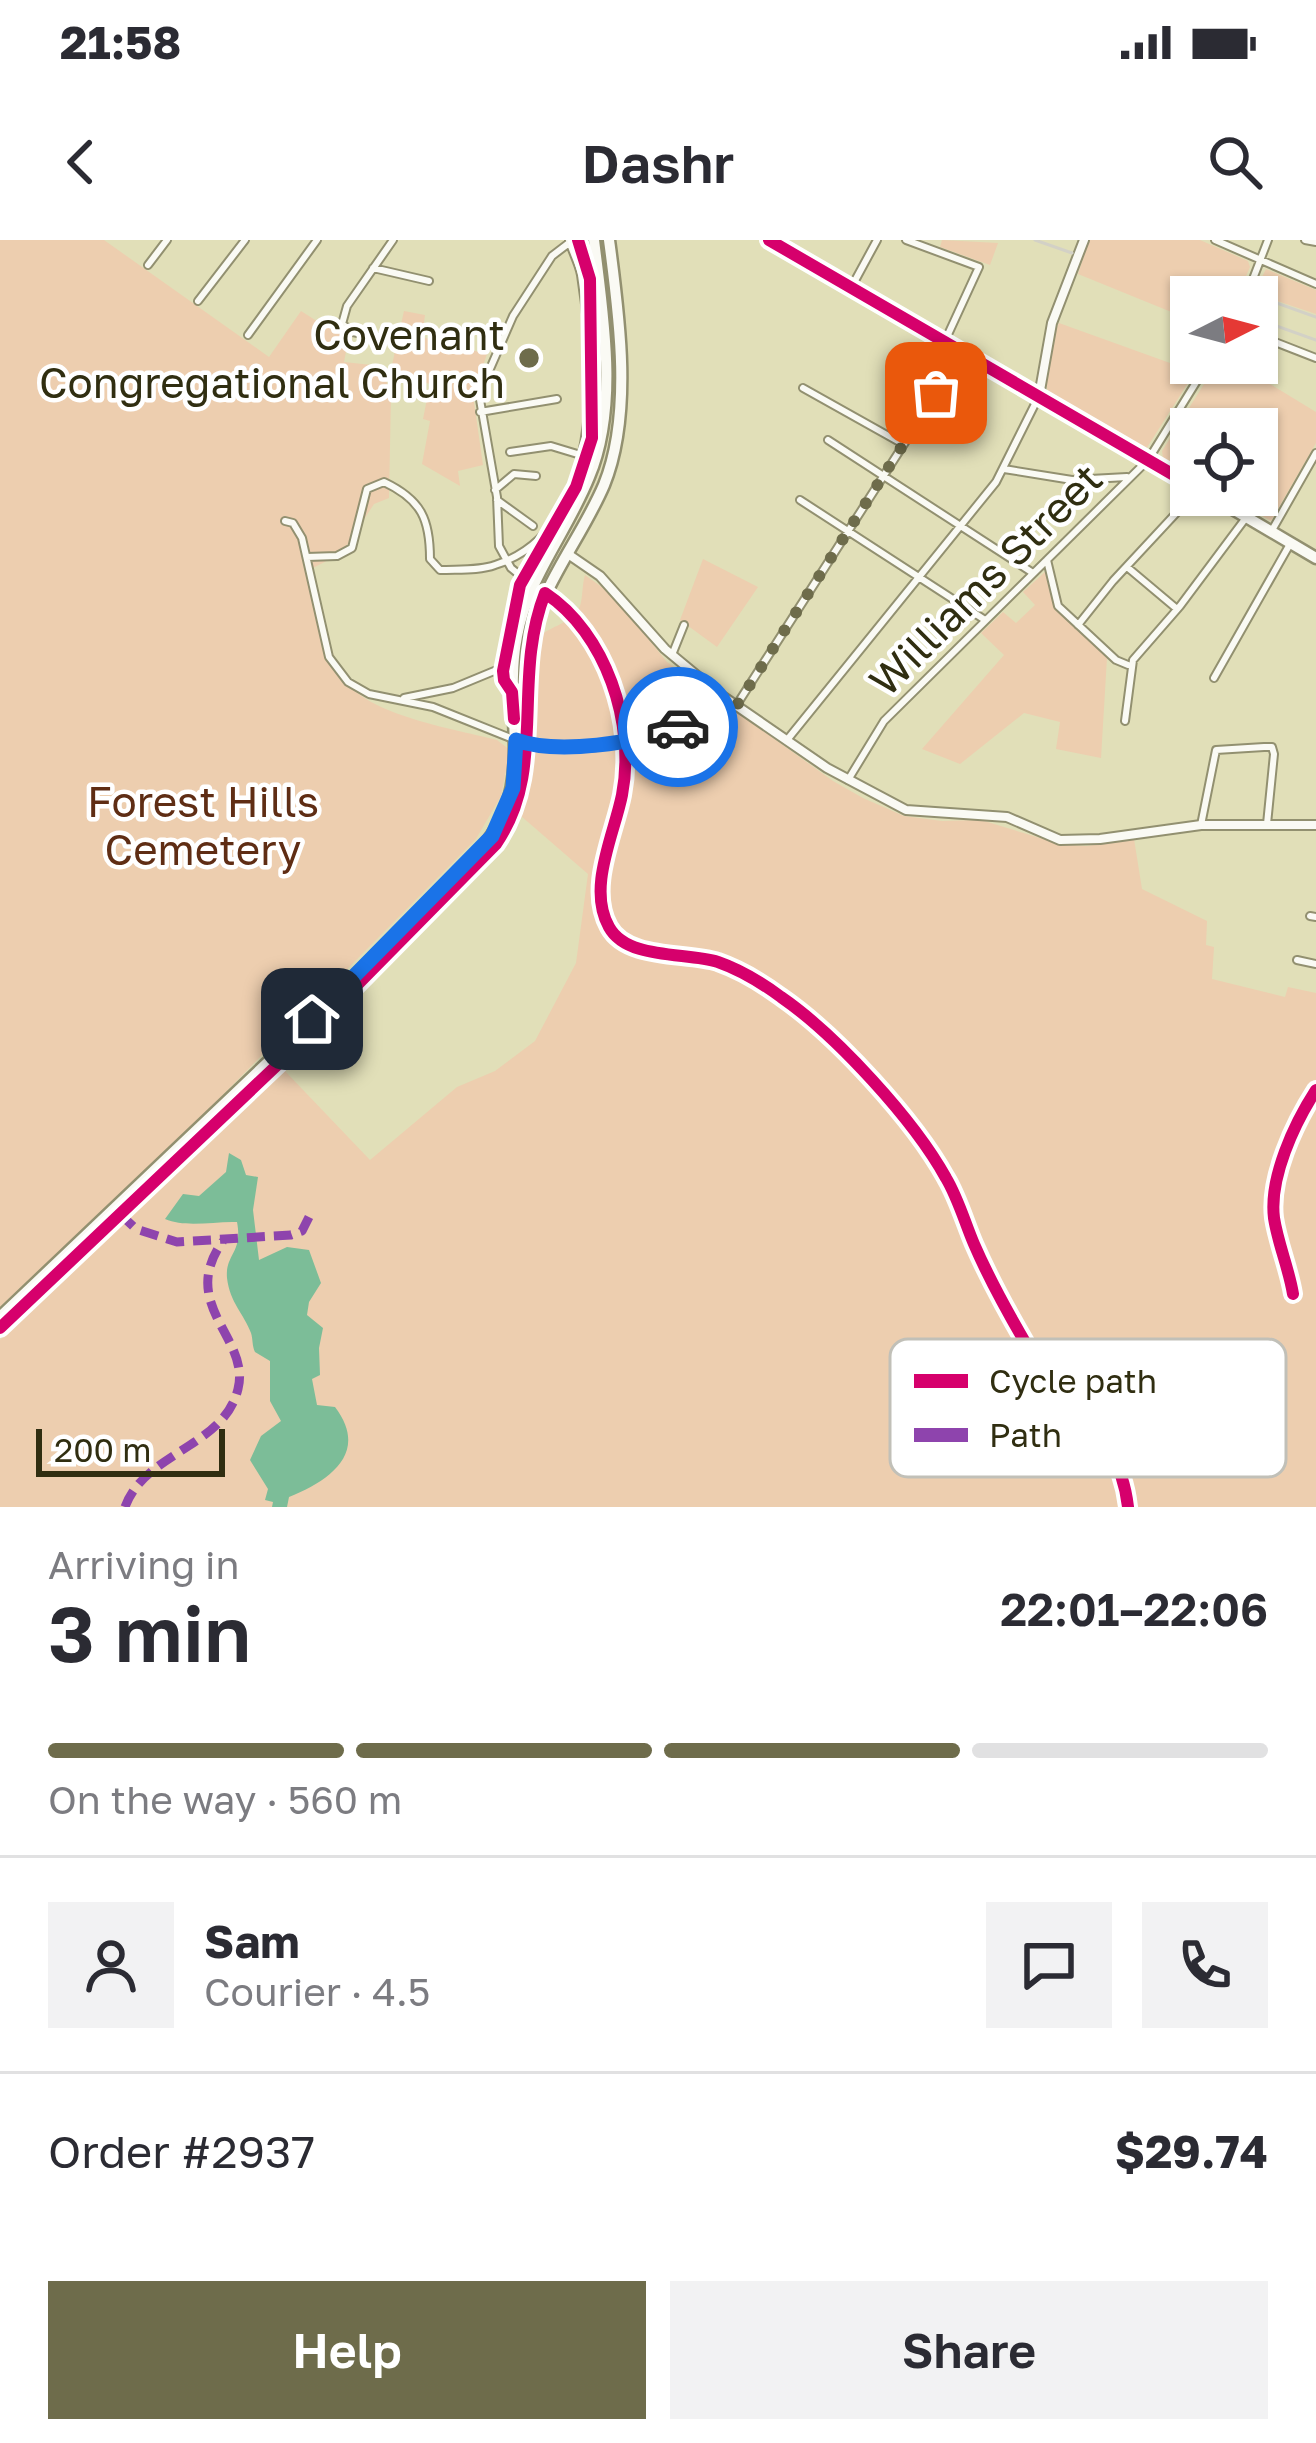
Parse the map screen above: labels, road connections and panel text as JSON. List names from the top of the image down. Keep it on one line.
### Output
{"streets":{"street":["Williams Street"]},"parks":["Forest Hills Cemetery"],"places":["Covenant Congregational Church"],"legend":["Cycle path","Path"],"scale_bar":"200 m","north":"right","page":{"status":"21:58","header":"Dashr","scale":"200 m","heading":["3 min","Arriving in","22:01–22:06"],"panel":["Sam","Courier · 4.5","Order #2937","$29.74"],"bar":"On the way · 560 m","buttons":["Help","Share"]}}
